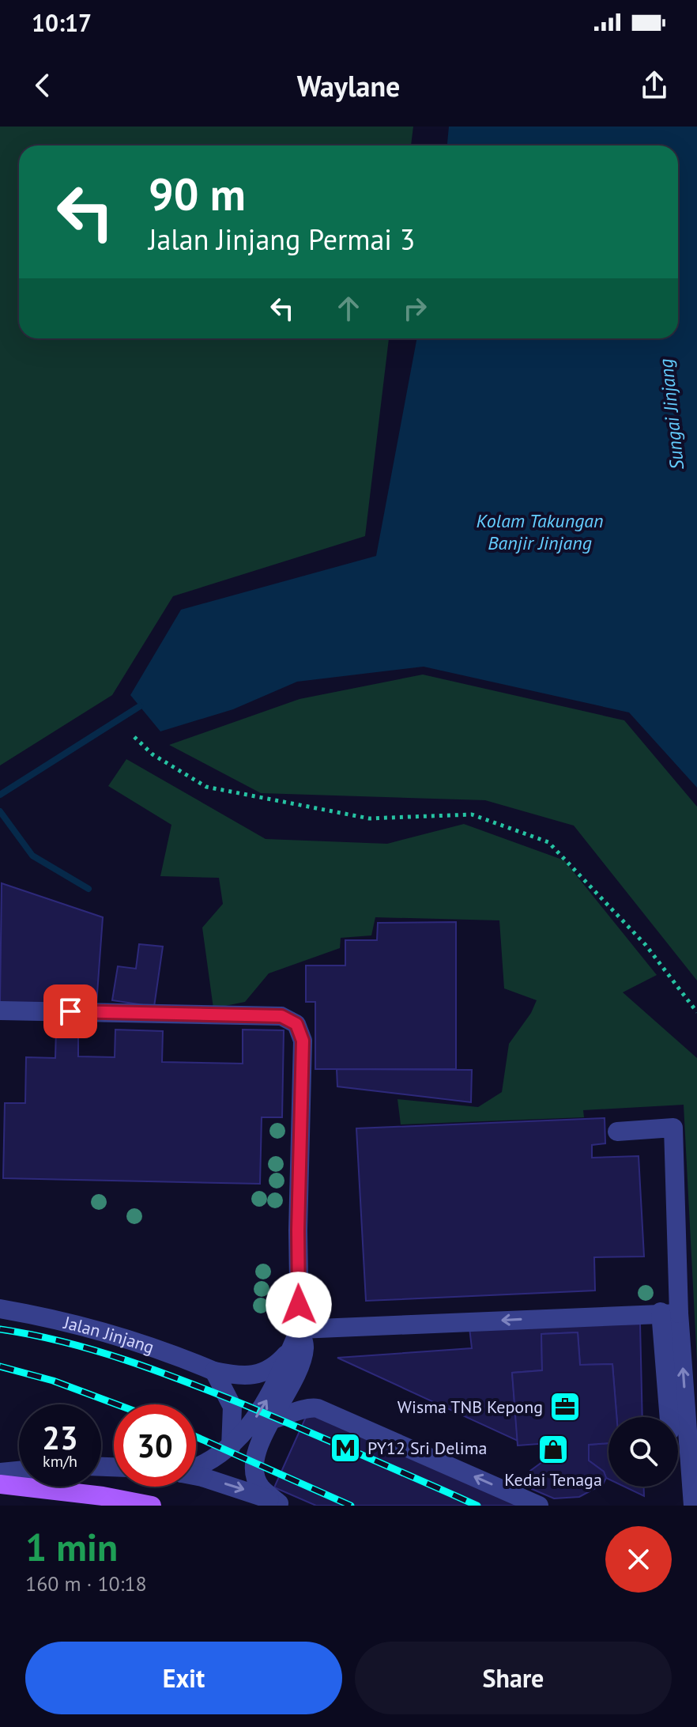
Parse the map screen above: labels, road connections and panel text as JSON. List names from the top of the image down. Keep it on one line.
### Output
{"streets":{"street":["Jalan Jinjang"]},"water":["Sungai Jinjang","Kolam Takungan Banjir Jinjang"],"places":{"office":["Wisma TNB Kepong"],"metro station":["PY12 Sri Delima"],"shop":["Kedai Tenaga"]},"page":{"status":"10:17","header":"Waylane","turn":["90 m","Jalan Jinjang Permai 3"],"speed":"23 km/h","limit":"30","heading":["1 min","160 m · 10:18"],"buttons":["Exit","Share"]}}
